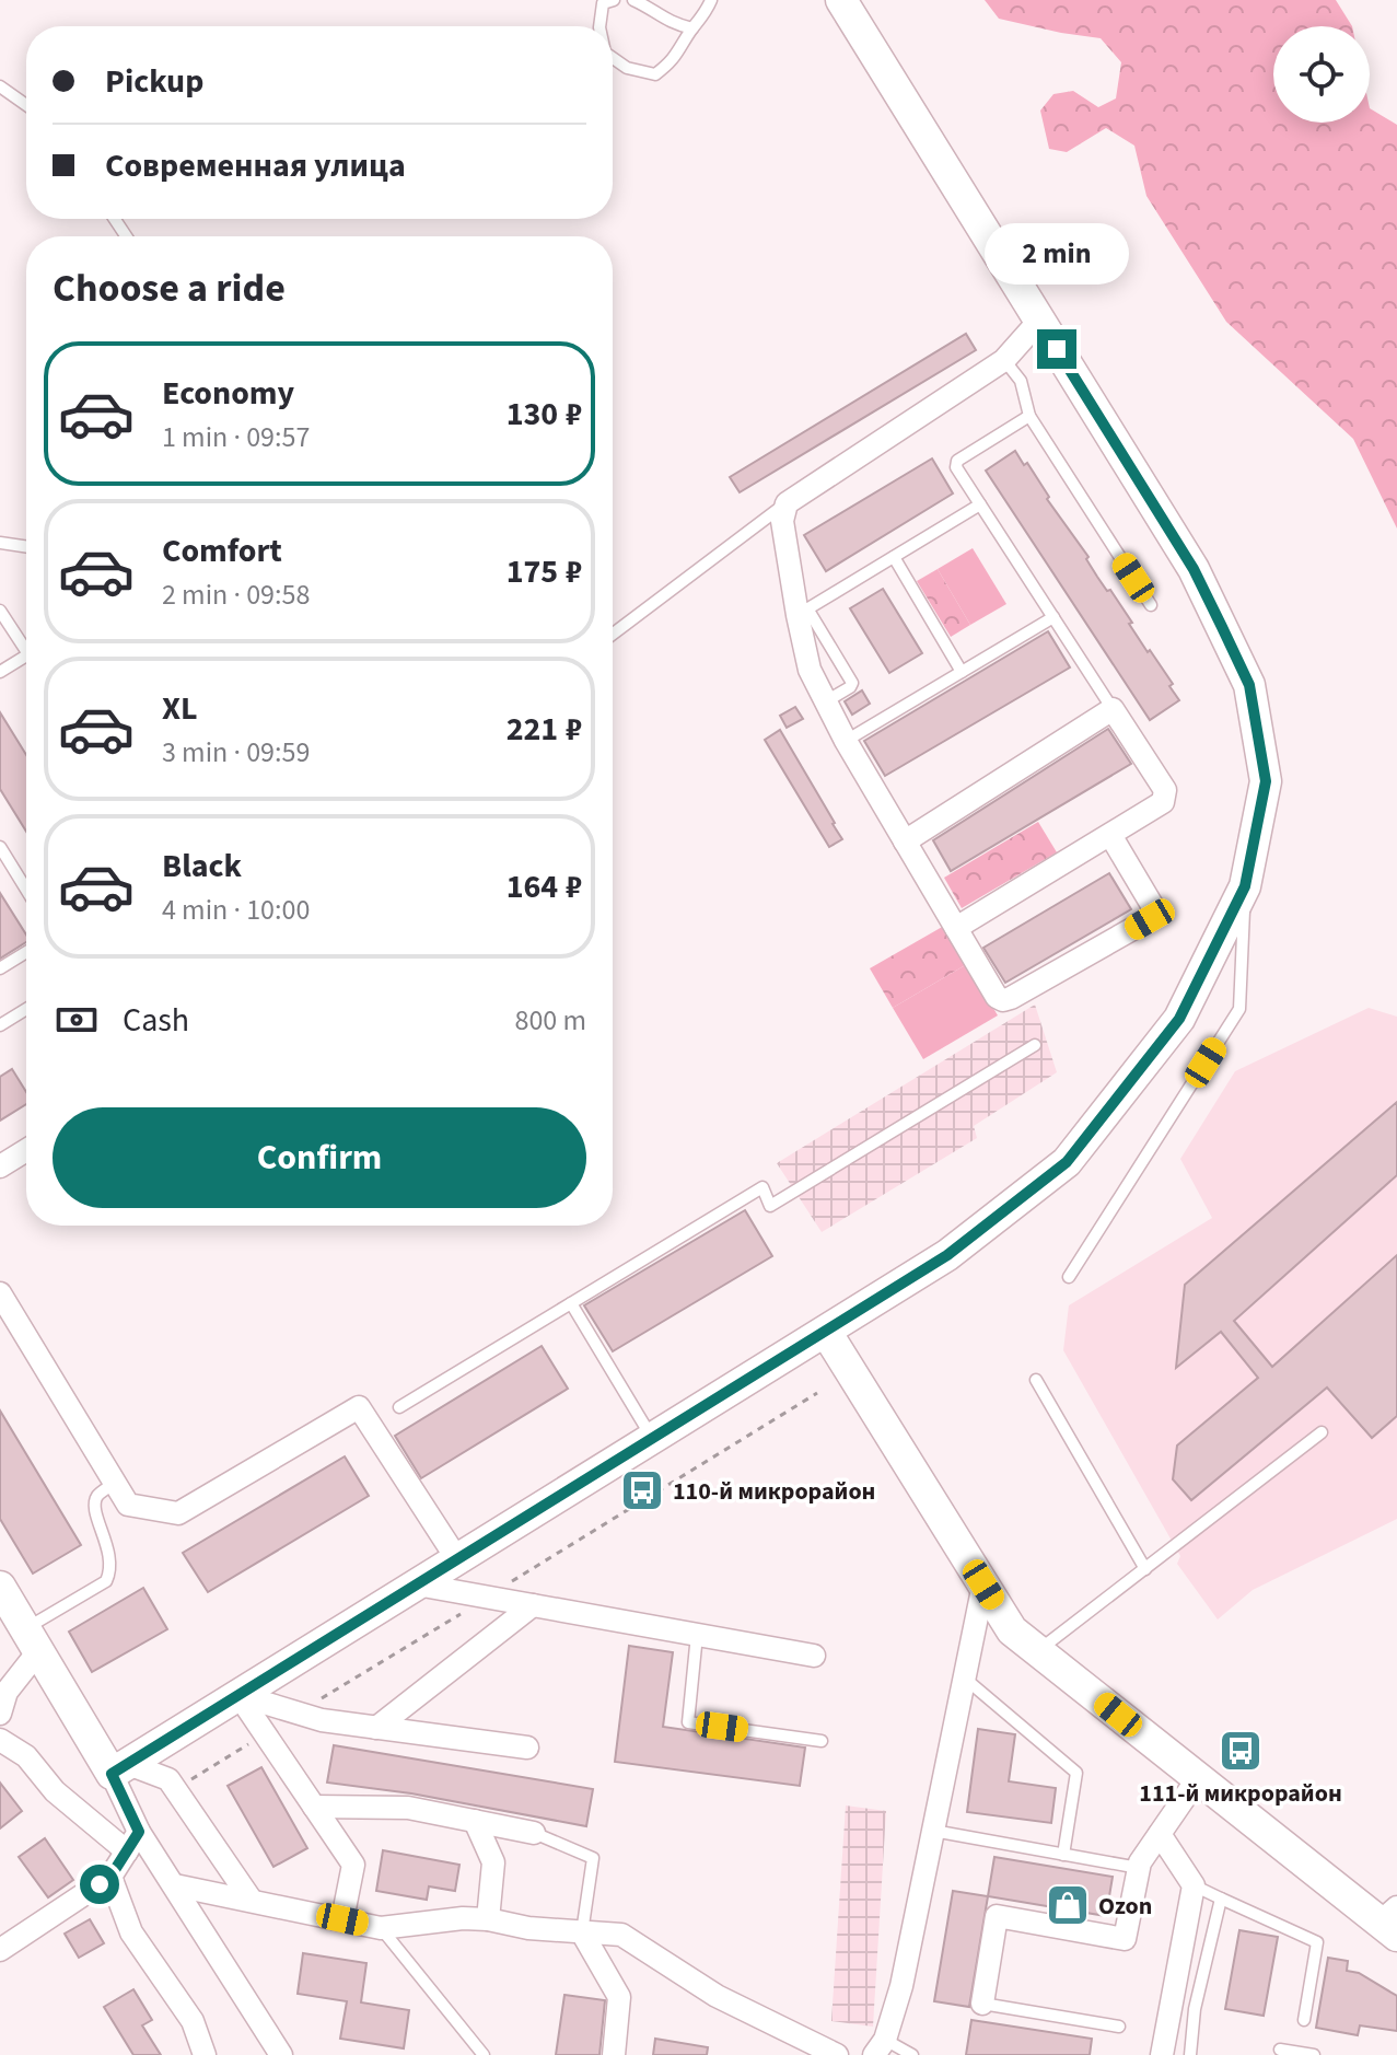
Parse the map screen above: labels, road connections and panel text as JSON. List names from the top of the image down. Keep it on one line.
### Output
{"places":{"bus stop":["110-й микрорайон","111-й микрорайон"],"shop":["Ozon"]},"page":{"banner":["Pickup","Современная улица"],"bubble":"2 min","heading":"Choose a ride","list":[{"name":"Economy","note":"1 min · 09:57","value":"130 ₽"},{"name":"Comfort","note":"2 min · 09:58","value":"175 ₽"},{"name":"XL","note":"3 min · 09:59","value":"221 ₽"},{"name":"Black","note":"4 min · 10:00","value":"164 ₽"}],"pay":["Cash","800 m"],"buttons":"Confirm"}}
